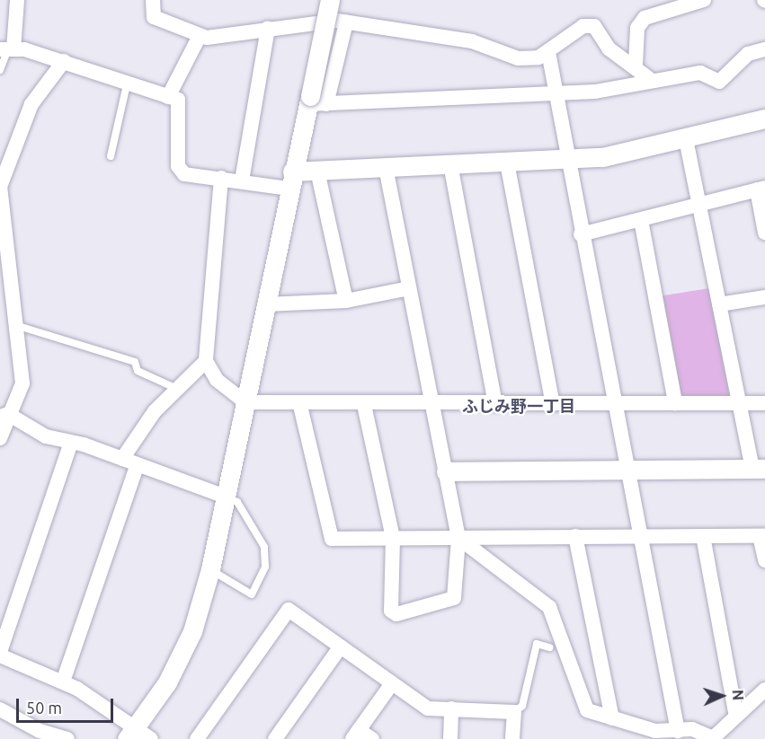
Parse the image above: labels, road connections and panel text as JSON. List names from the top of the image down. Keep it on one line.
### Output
{"districts":["ふじみ野一丁目"],"scale_bar":"50 m","north":"right"}
